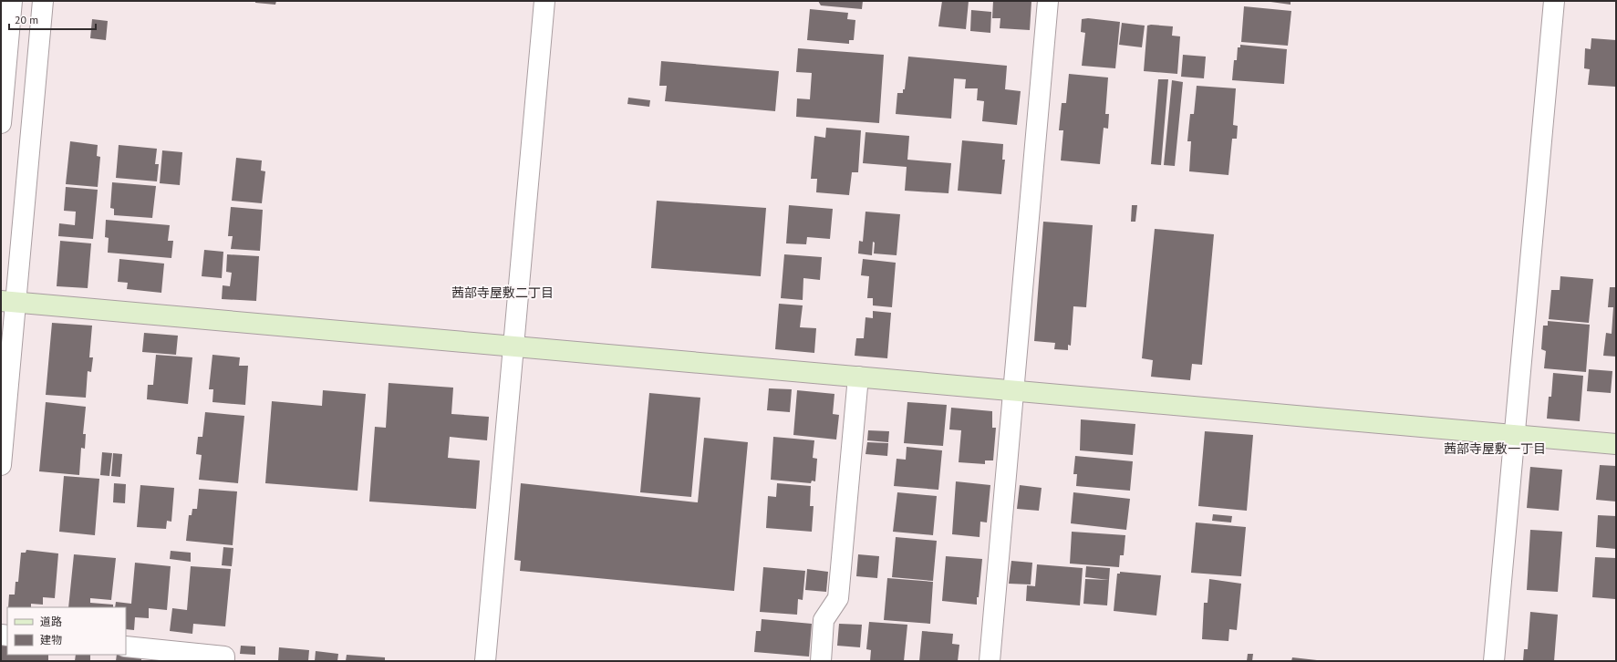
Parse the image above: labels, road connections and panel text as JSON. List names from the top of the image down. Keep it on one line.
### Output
{"districts":["茜部寺屋敷二丁目","茜部寺屋敷一丁目"],"legend":["道路","建物"],"scale_bar":"20 m"}
